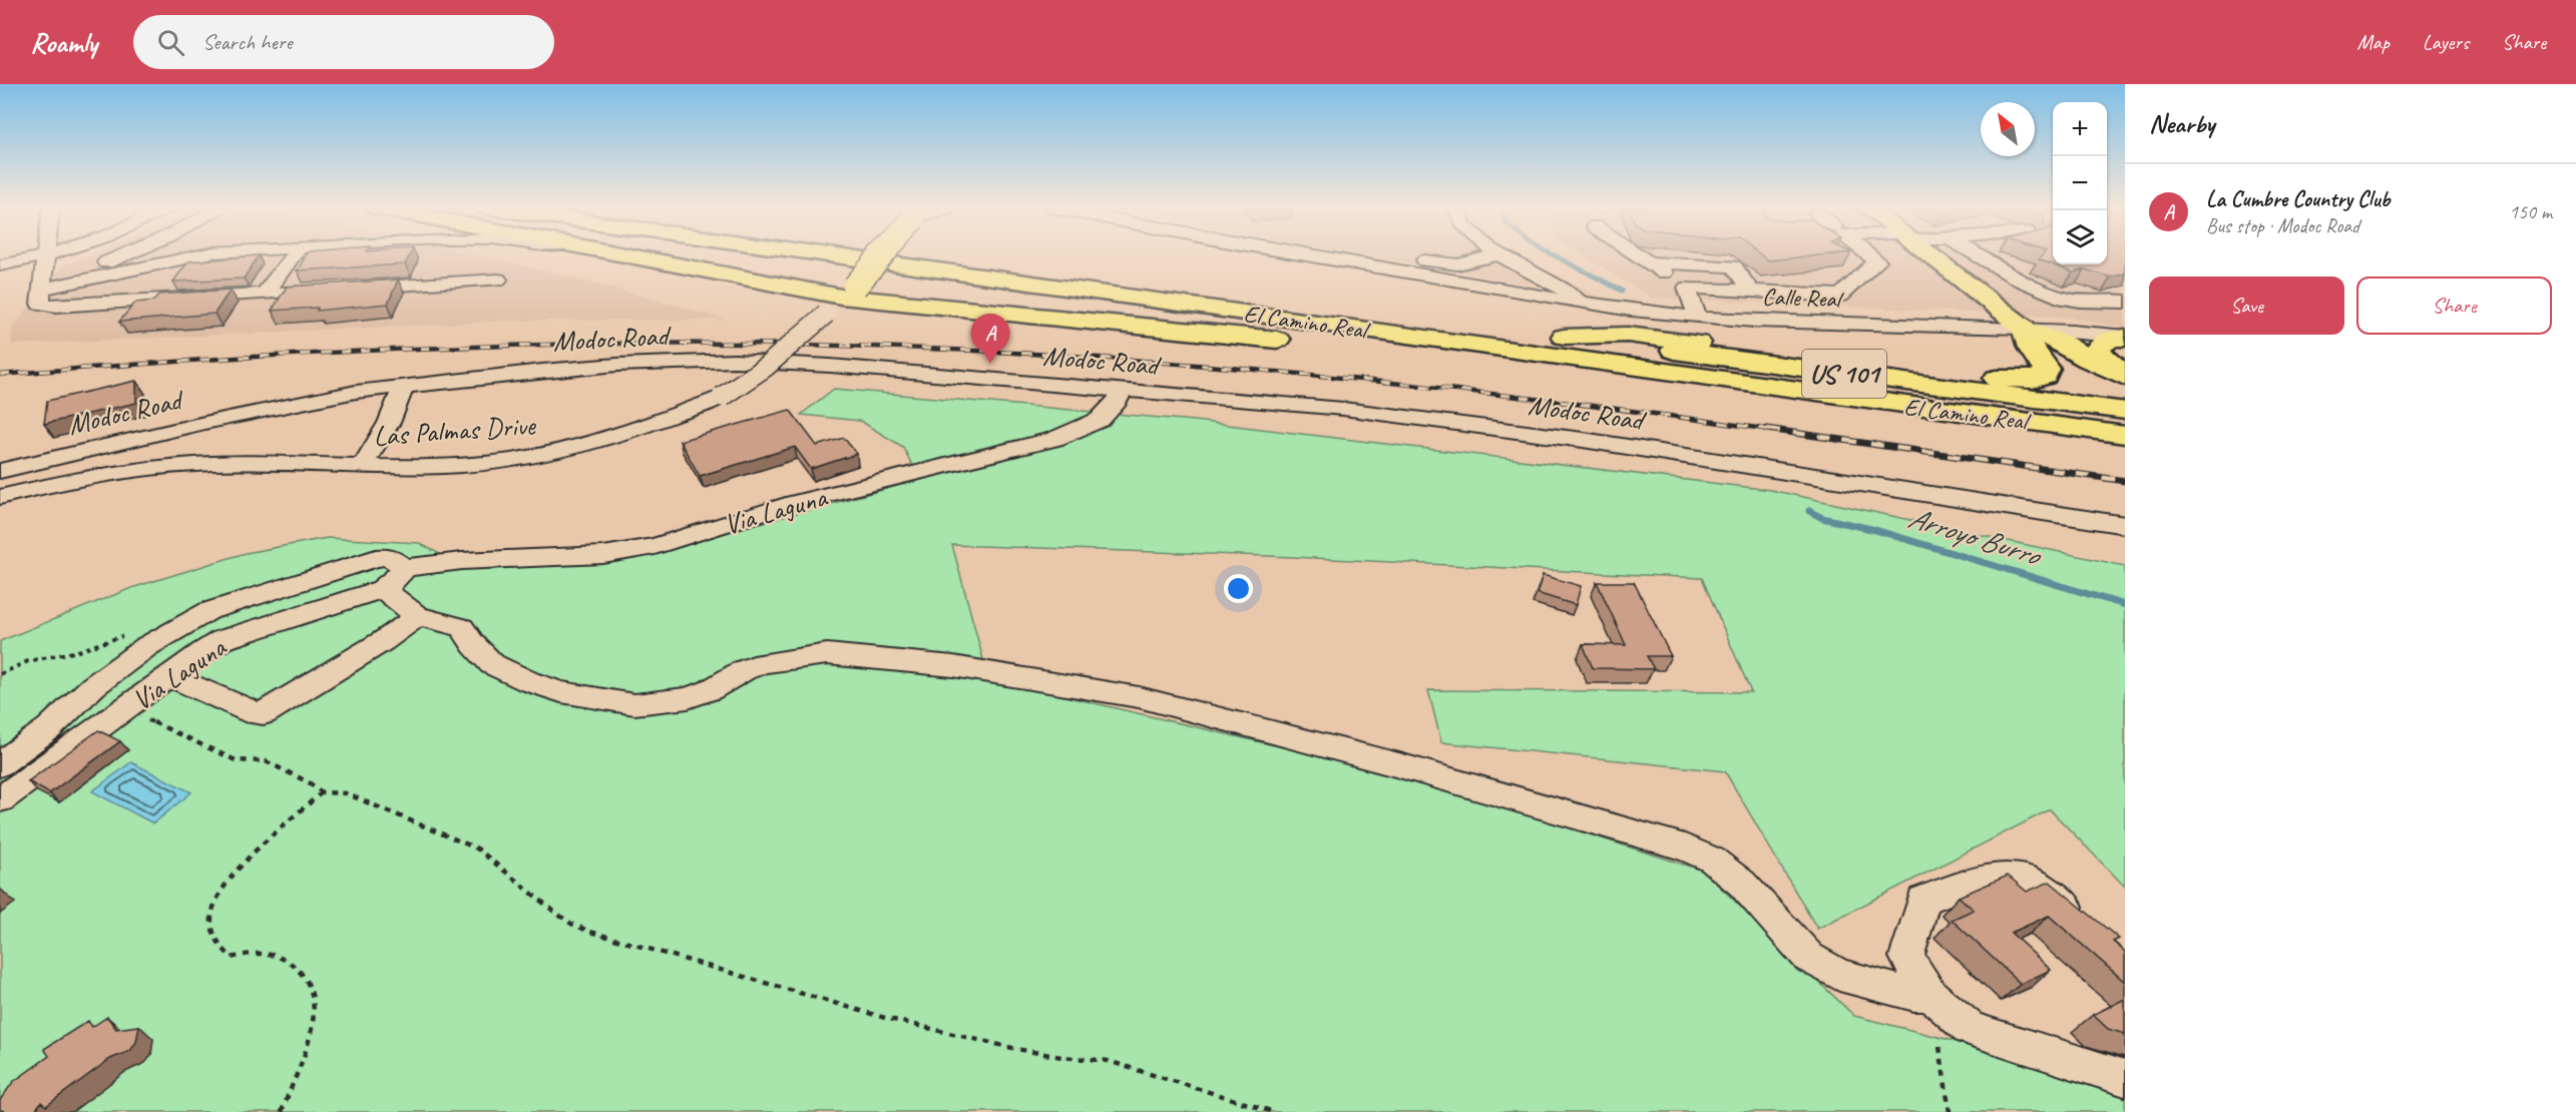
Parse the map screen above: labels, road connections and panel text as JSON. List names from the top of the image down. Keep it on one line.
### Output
{"streets":{"main road":["El Camino Real","US 101","Las Palmas Drive"],"street":["Calle Real","Modoc Road","Via Laguna"]},"crossings":[["Calle Real","El Camino Real"],["Modoc Road","Via Laguna"]],"water":["Arroyo Burro"],"north":"top left","page":{"header":"Roamly","search":"Search here","nav":["Map","Layers","Share"],"heading":"Nearby","map_buttons":["+","−"],"list":[{"mark":"A","name":"La Cumbre Country Club","note":"Bus stop · Modoc Road","value":"150 m"}],"buttons":["Save","Share"],"pins":"A"}}
